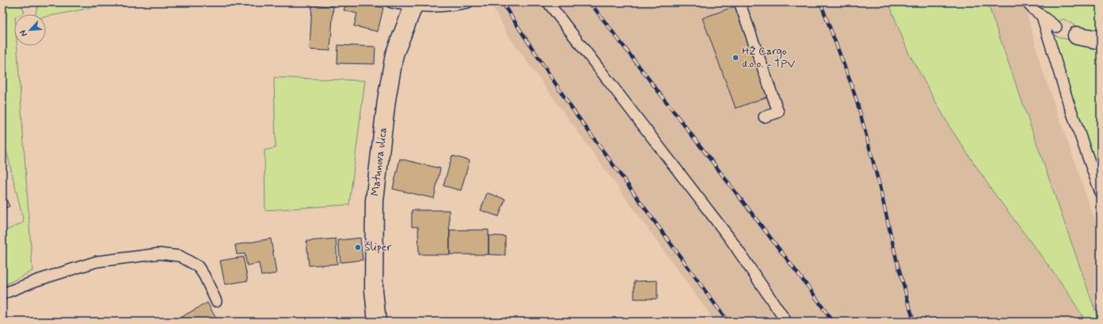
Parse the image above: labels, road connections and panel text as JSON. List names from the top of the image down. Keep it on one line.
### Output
{"streets":{"street":["Matunova ulica"]},"places":["HŽ Cargo d.o.o. - TPV","Šliper"],"north":"bottom left"}
